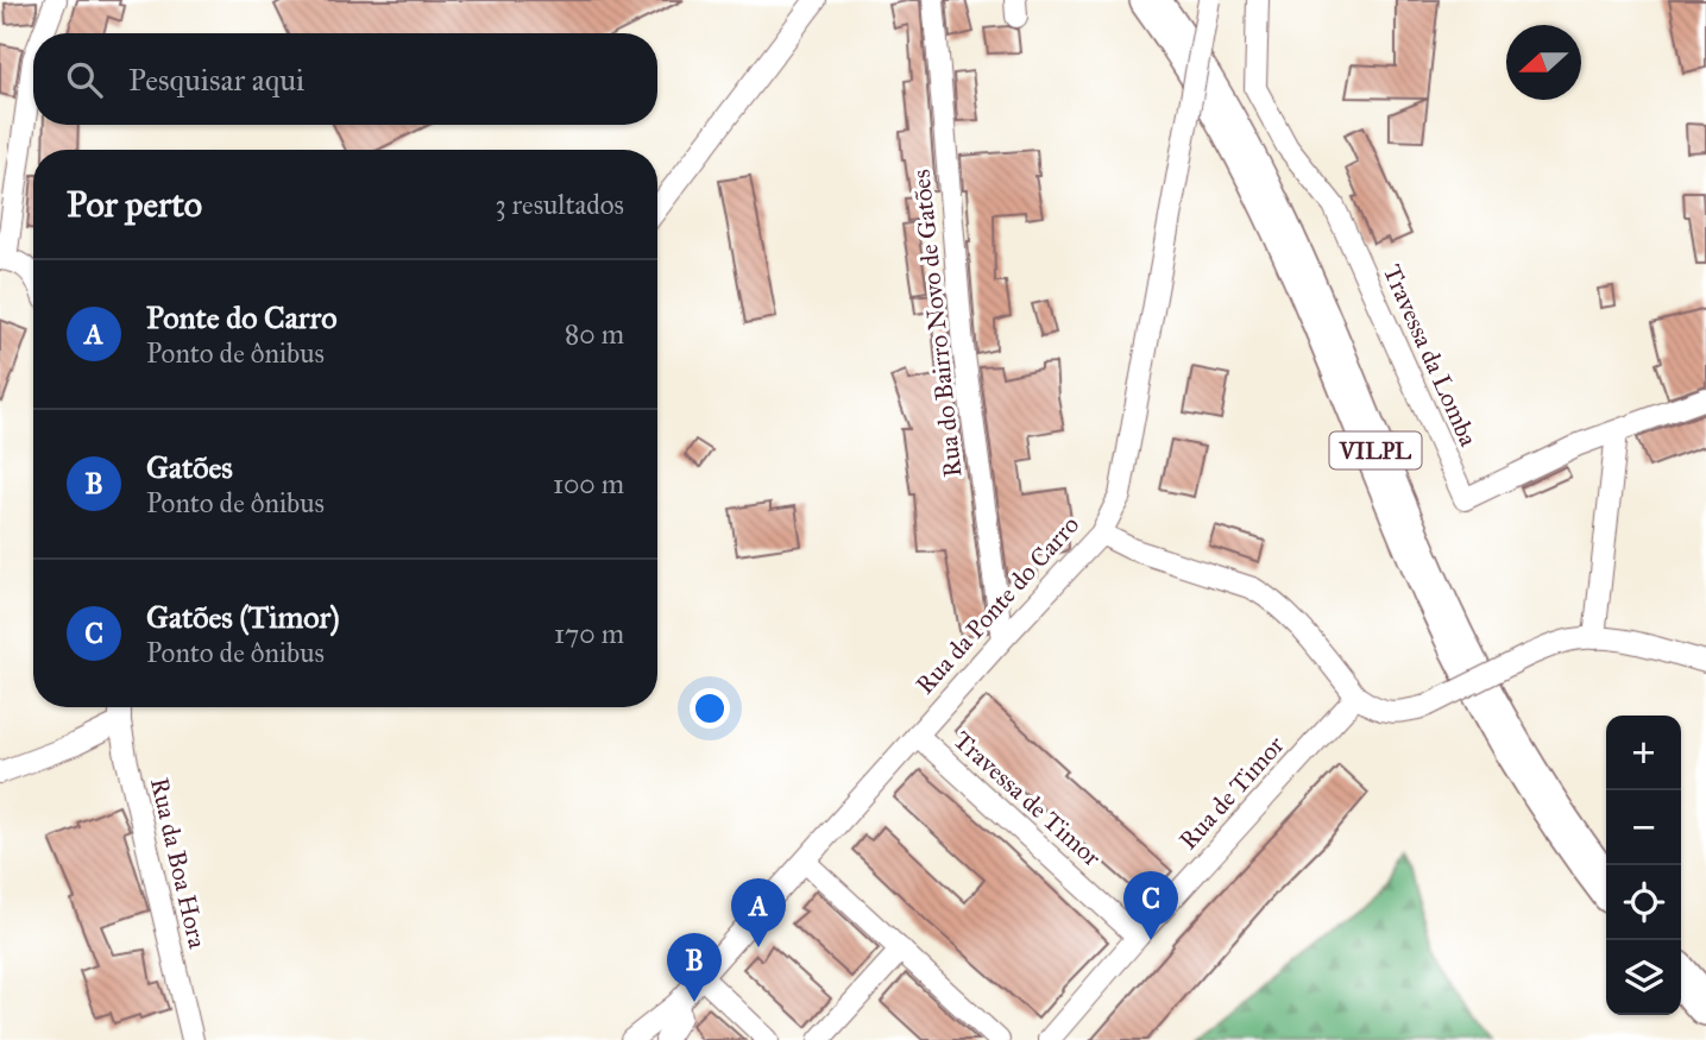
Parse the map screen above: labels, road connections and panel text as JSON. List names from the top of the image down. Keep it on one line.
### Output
{"streets":{"highway":["VILPL"],"street":["Rua do Bairro Novo de Gatões","Travessa da Lomba","Rua da Ponte do Carro","Rua de Timor","Travessa de Timor","Rua da Boa Hora"]},"crossings":[["Rua do Bairro Novo de Gatões","Rua da Ponte do Carro"],["Rua da Ponte do Carro","Travessa de Timor"],["Rua de Timor","Travessa de Timor"]],"north":"left","page":{"search":"Pesquisar aqui","heading":["Por perto","3 resultados"],"list":[{"mark":"A","name":"Ponte do Carro","note":"Ponto de ônibus","value":"80 m"},{"mark":"B","name":"Gatões","note":"Ponto de ônibus","value":"100 m"},{"mark":"C","name":"Gatões (Timor)","note":"Ponto de ônibus","value":"170 m"}],"map_buttons":["+","−"],"pins":["C","A","B"]}}
